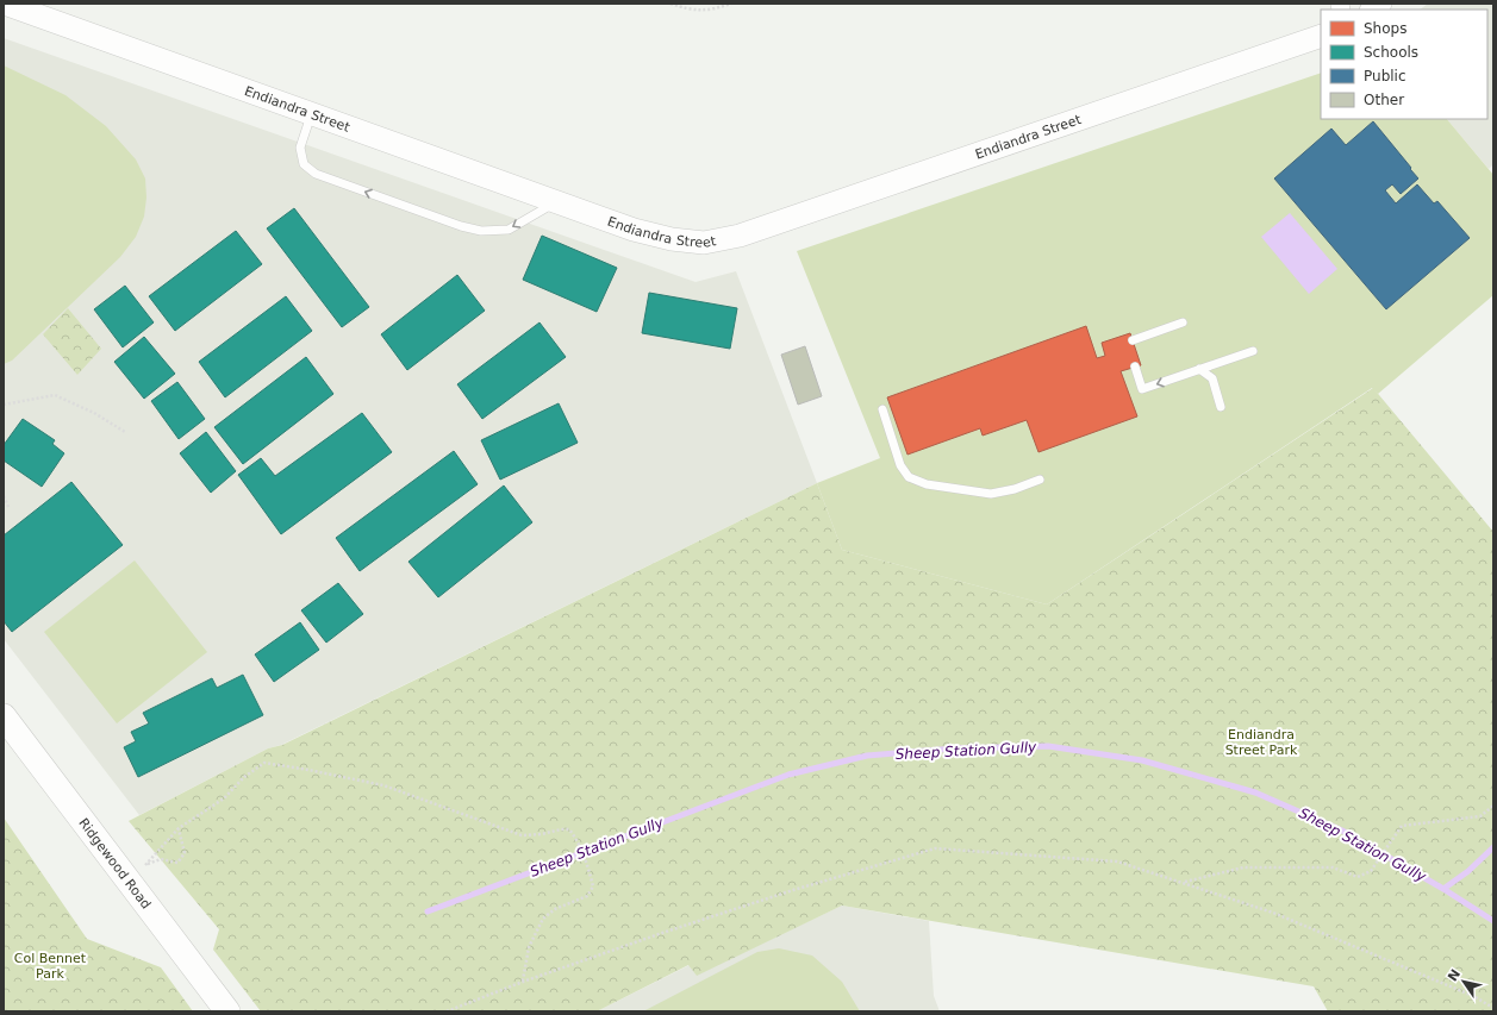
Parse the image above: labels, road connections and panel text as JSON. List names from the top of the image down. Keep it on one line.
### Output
{"streets":{"main road":["Ridgewood Road"],"street":["Endiandra Street"]},"water":["Sheep Station Gully"],"parks":["Endiandra Street Park","Col Bennet Park"],"legend":["Shops","Schools","Public","Other"],"north":"top left"}
